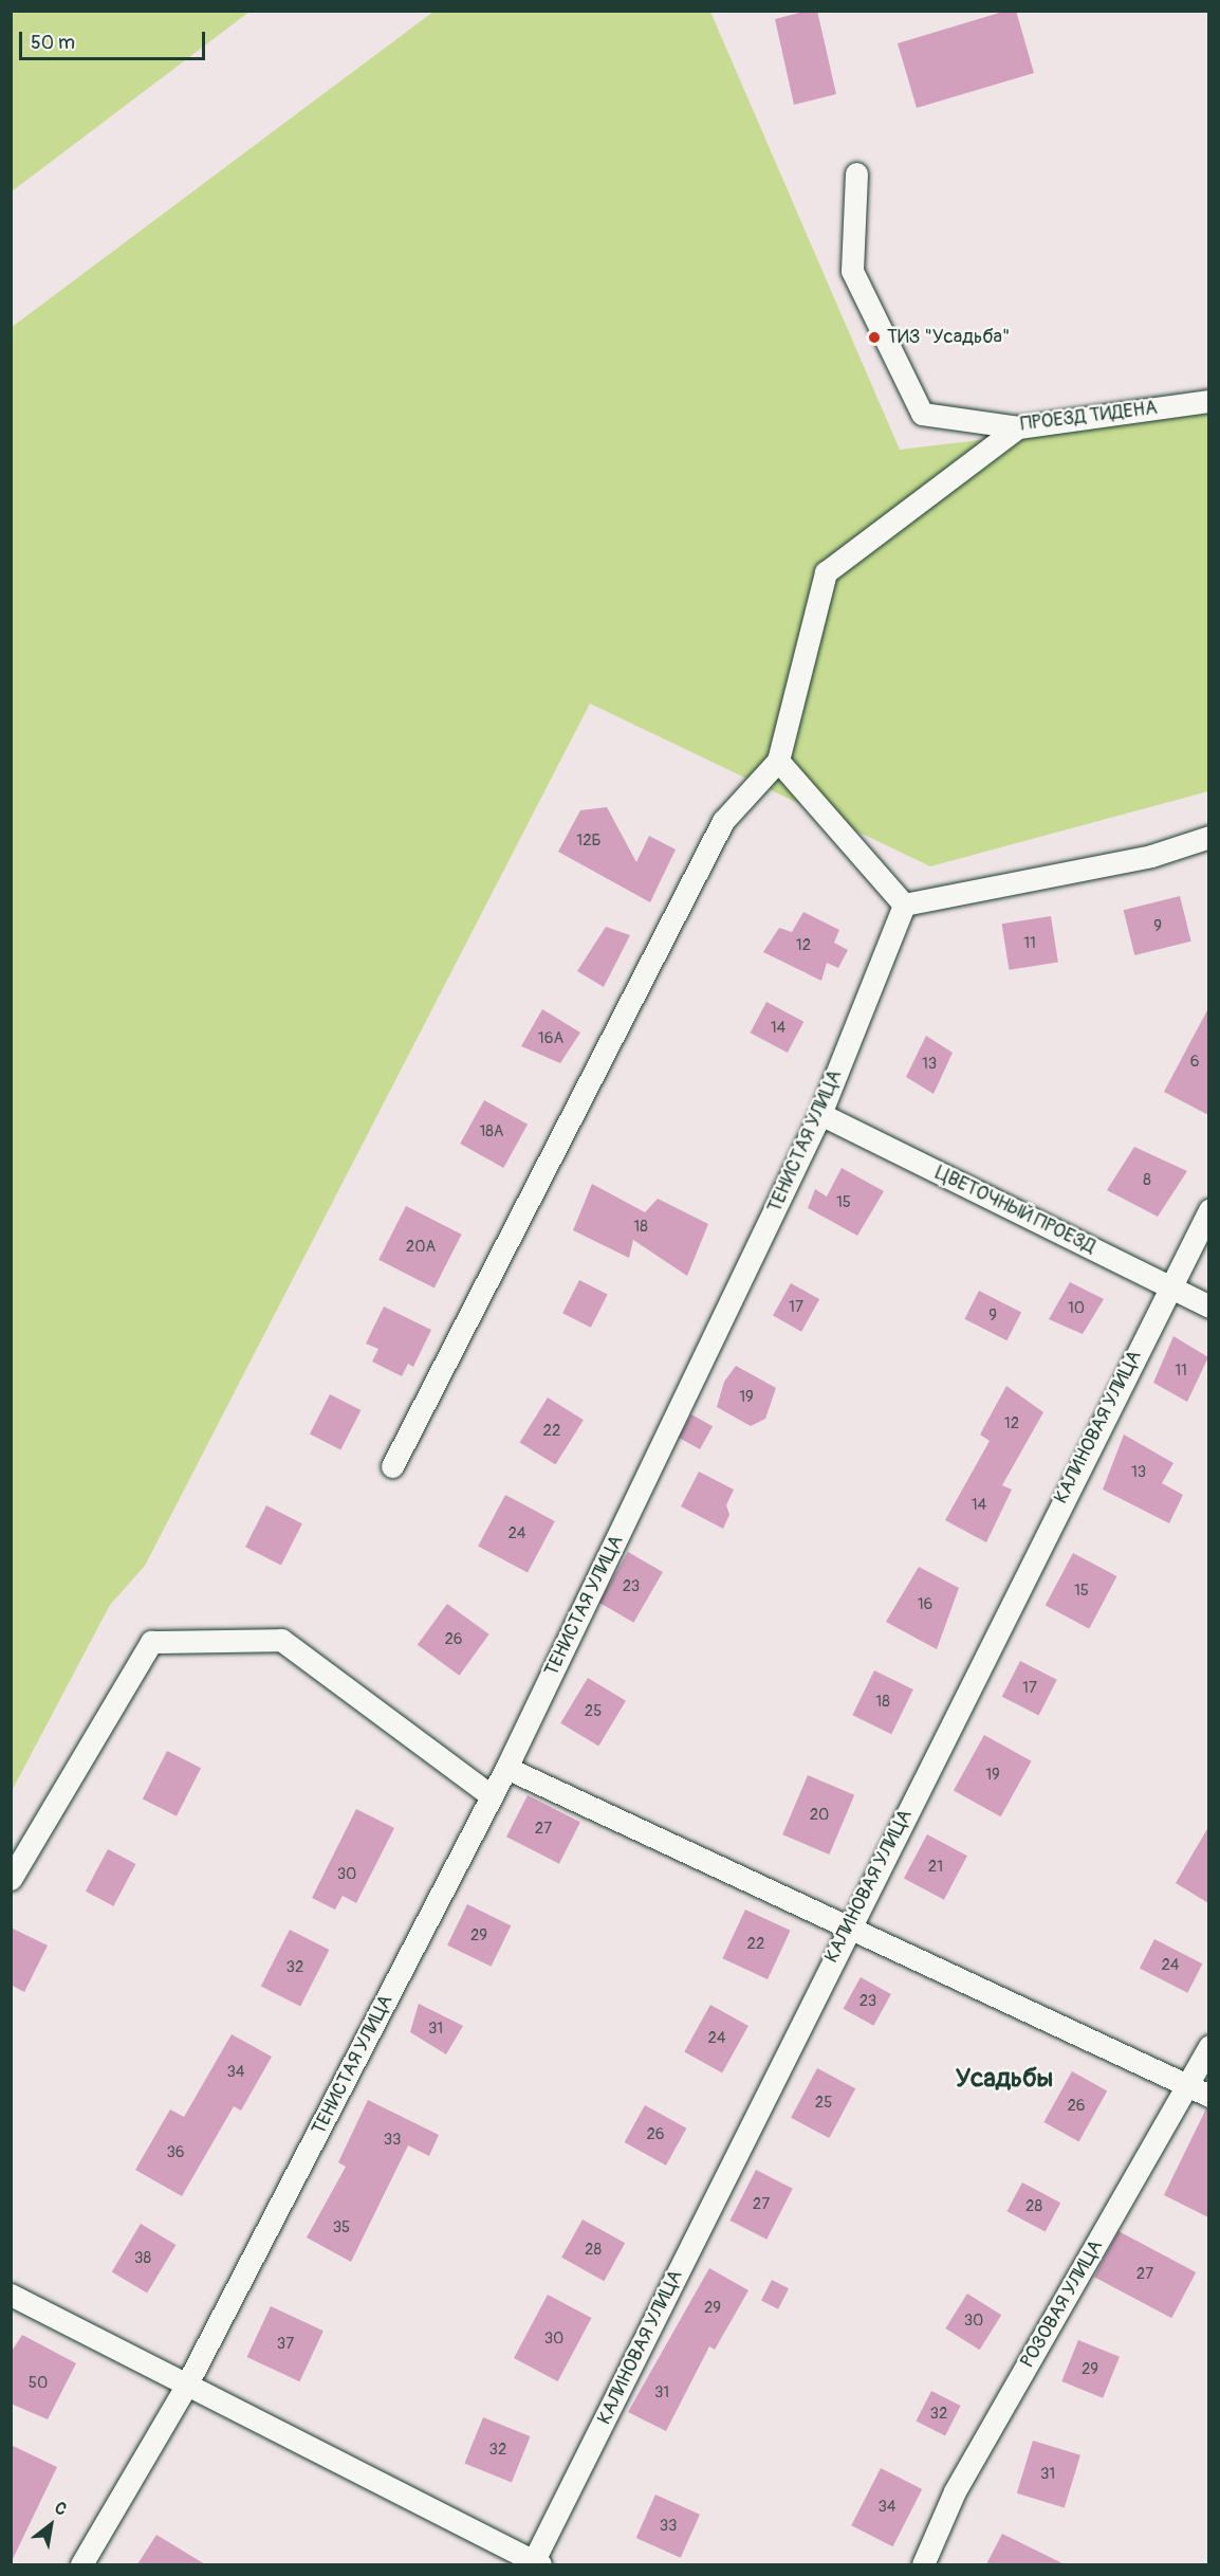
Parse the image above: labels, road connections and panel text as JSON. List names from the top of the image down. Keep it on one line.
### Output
{"streets":{"street":["ПРОЕЗД ТИДЕНА","ТЕНИСТАЯ УЛИЦА","ЦВЕТОЧНЫЙ ПРОЕЗД","КАЛИНОВАЯ УЛИЦА","РОЗОВАЯ УЛИЦА"]},"crossings":[["ТЕНИСТАЯ УЛИЦА","ЦВЕТОЧНЫЙ ПРОЕЗД"],["ЦВЕТОЧНЫЙ ПРОЕЗД","КАЛИНОВАЯ УЛИЦА"]],"districts":["Усадьбы"],"places":["ТИЗ \"Усадьба\""],"house_numbers":["12Б","9","11","12","14","16А","6","13","18А","8","15","18","20А","17","10","9","11","19","12","22","13","14","24","23","15","16","26","17","18","25","19","20","27","21","30","29","22","24","32","23","31","24","34","25","26","26","33","36","27","28","35","28","38","27","29","30","30","37","29","50","31","32","32","31","34","33"],"scale_bar":"50 m","north":"top right"}
